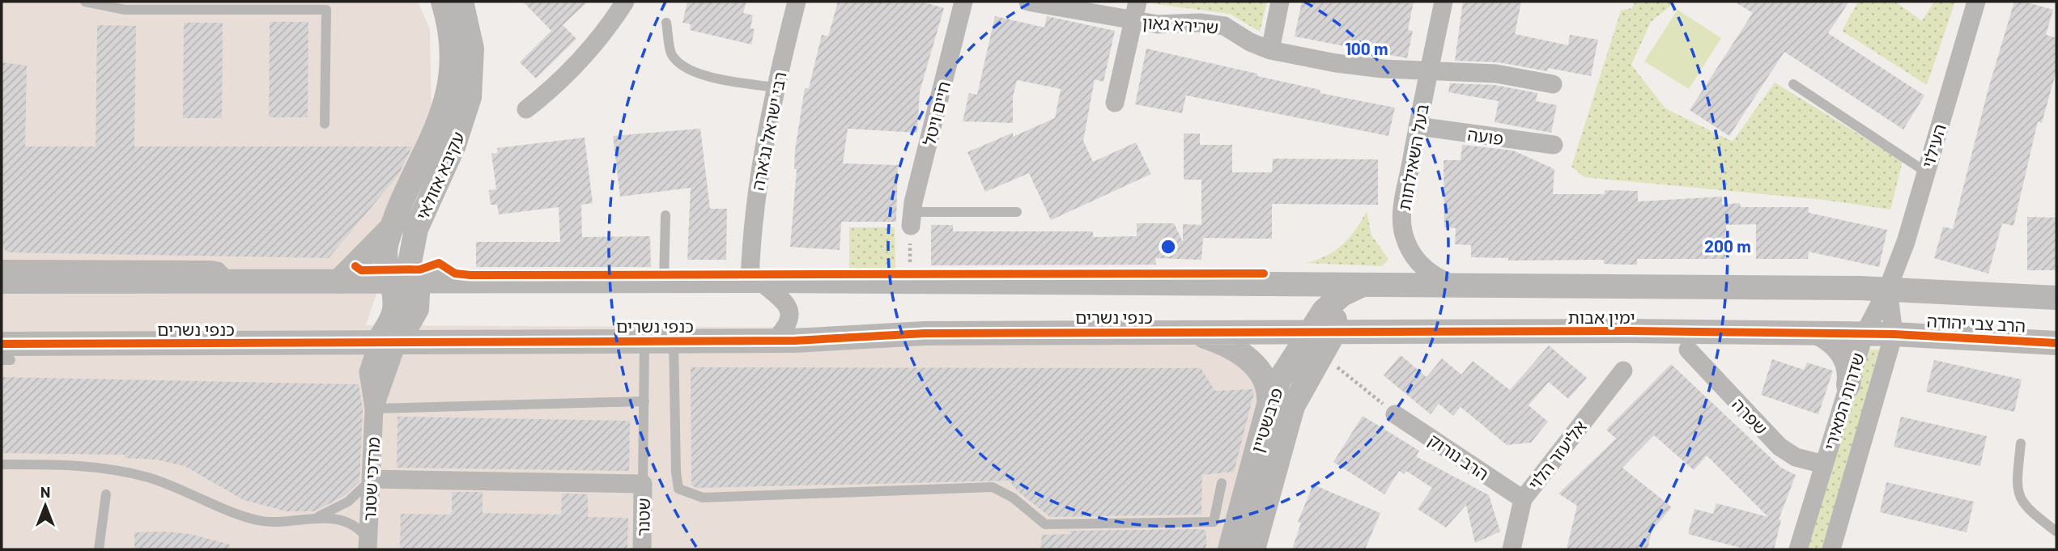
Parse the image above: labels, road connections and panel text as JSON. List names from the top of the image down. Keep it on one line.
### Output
{"streets":{"street":["שרירא גאון","חיים ויטל","רבי ישראל נג'ארה","פועה","העילוי","בעל השאילתות","עקיבא אזולאי","כנפי נשרים","ימין אבות","הרב צבי יהודה","שדרות המאירי","שפרה","פרבשטיין","אליעזר הלוי","הרב נורוק","מרדכי שטנר","שטנר"]},"crossings":[["שרירא גאון","בעל השאילתות"],["רבי ישראל נג'ארה","כנפי נשרים"],["פועה","בעל השאילתות"],["העילוי","ימין אבות"],["העילוי","הרב צבי יהודה"],["העילוי","שדרות המאירי"],["בעל השאילתות","ימין אבות"],["עקיבא אזולאי","כנפי נשרים"],["עקיבא אזולאי","מרדכי שטנר"],["כנפי נשרים","ימין אבות"],["כנפי נשרים","פרבשטיין"],["כנפי נשרים","מרדכי שטנר"],["ימין אבות","הרב צבי יהודה"],["ימין אבות","שדרות המאירי"],["ימין אבות","פרבשטיין"],["הרב צבי יהודה","שדרות המאירי"],["שדרות המאירי","שפרה"],["אליעזר הלוי","הרב נורוק"]],"north":"top","rings":["100 m","200 m"]}
